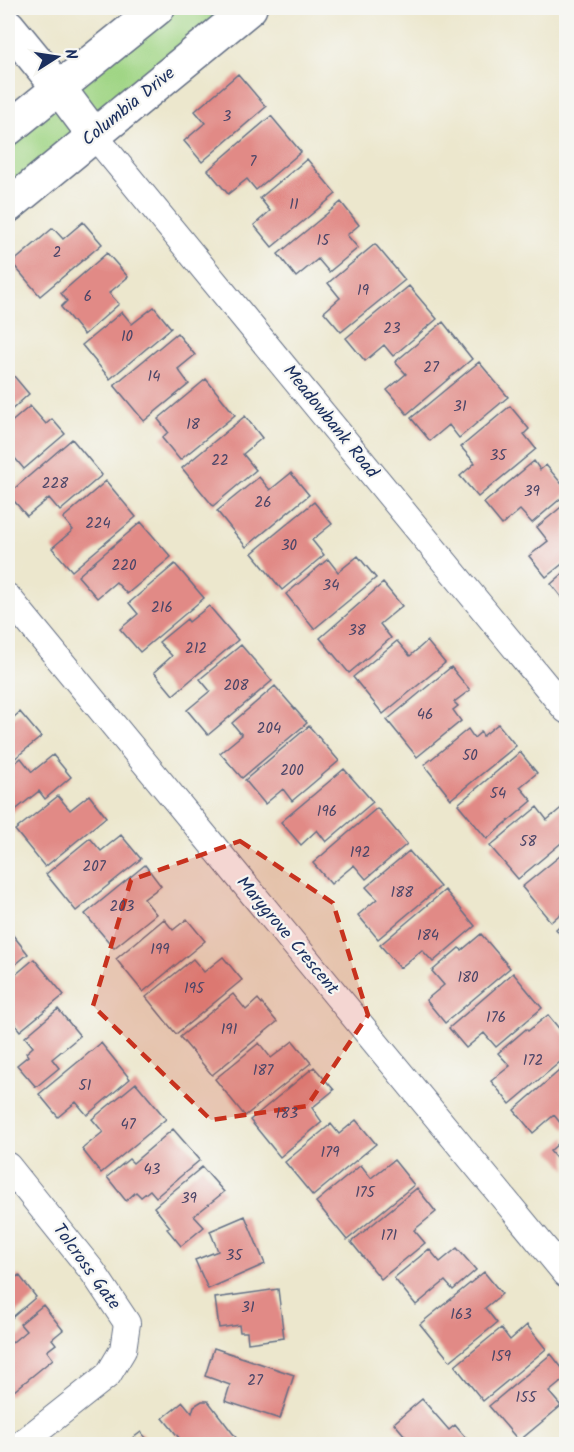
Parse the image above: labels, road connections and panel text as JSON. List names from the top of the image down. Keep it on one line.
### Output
{"streets":{"street":["Columbia Drive","Meadowbank Road","Marygrove Crescent","Tolcross Gate"]},"crossings":[["Columbia Drive","Meadowbank Road"]],"house_numbers":["3","7","11","15","2","19","6","23","10","27","14","31","18","35","22","228","39","26","224","30","220","34","216","38","212","208","46","204","50","200","54","196","58","192","207","188","203","184","199","180","195","176","191","172","187","51","183","47","179","43","175","39","171","35","31","163","159","27","155"],"north":"right"}
